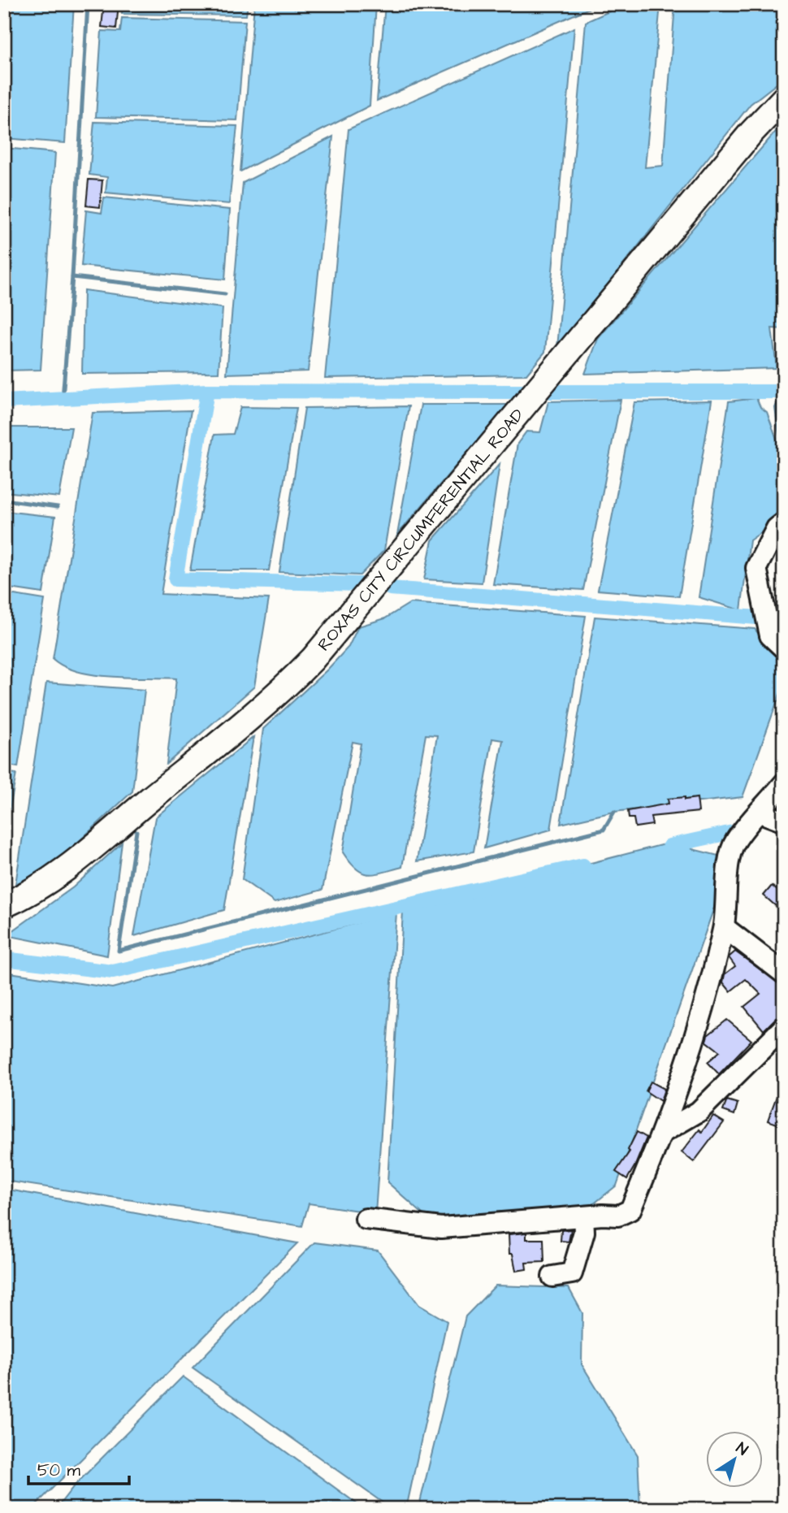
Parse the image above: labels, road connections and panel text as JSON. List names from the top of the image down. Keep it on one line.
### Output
{"streets":{"main road":["ROXAS CITY CIRCUMFERENTIAL ROAD"]},"scale_bar":"50 m","north":"top right"}
